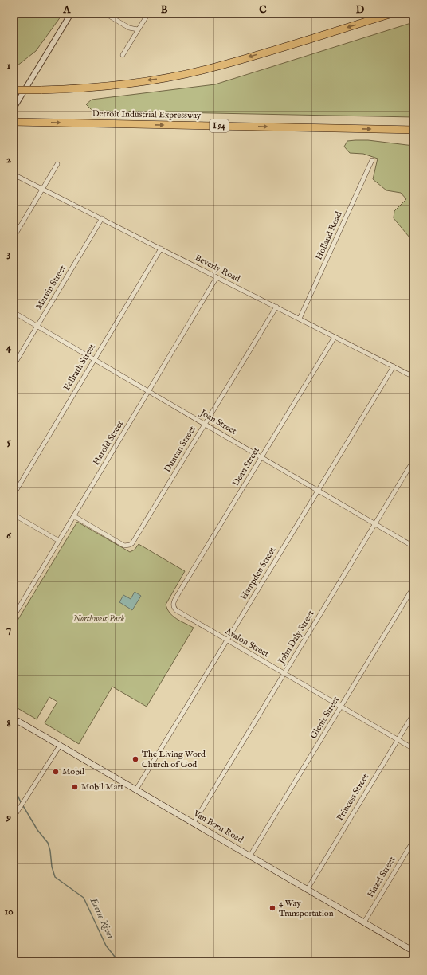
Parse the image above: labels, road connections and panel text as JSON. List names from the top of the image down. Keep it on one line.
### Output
{"streets":{"highway":["Detroit Industrial Expressway","I 94"],"main road":["Van Born Road"],"street":["Holland Road","Beverly Road","Marvin Street","Fellrath Street","Joan Street","Harold Street","Duncan Street","Dean Street","Hampden Street","John Daly Street","Avalon Street","Glenis Street","Princess Street","Hazel Street"]},"crossings":[["Holland Road","Beverly Road"],["Beverly Road","Marvin Street"],["Beverly Road","Fellrath Street"],["Beverly Road","Harold Street"],["Beverly Road","Duncan Street"],["Beverly Road","Dean Street"],["Beverly Road","Hampden Street"],["Marvin Street","Joan Street"],["Fellrath Street","Joan Street"],["Joan Street","Harold Street"],["Joan Street","Duncan Street"],["Joan Street","Dean Street"],["Joan Street","Hampden Street"],["Joan Street","John Daly Street"],["Harold Street","Duncan Street"],["Dean Street","Avalon Street"],["Hampden Street","Avalon Street"],["Hampden Street","Van Born Road"],["John Daly Street","Avalon Street"],["John Daly Street","Van Born Road"],["Avalon Street","Glenis Street"],["Avalon Street","Princess Street"],["Glenis Street","Van Born Road"],["Princess Street","Van Born Road"],["Van Born Road","Hazel Street"]],"water":["Ecorse River"],"parks":["Northwest Park"],"places":["The Living Word Church of God","Mobil","Mobil Mart","4 Way Transportation"],"grid":{"columns":["A","B","C","D"],"rows":["1","2","3","4","5","6","7","8","9","10"]}}
